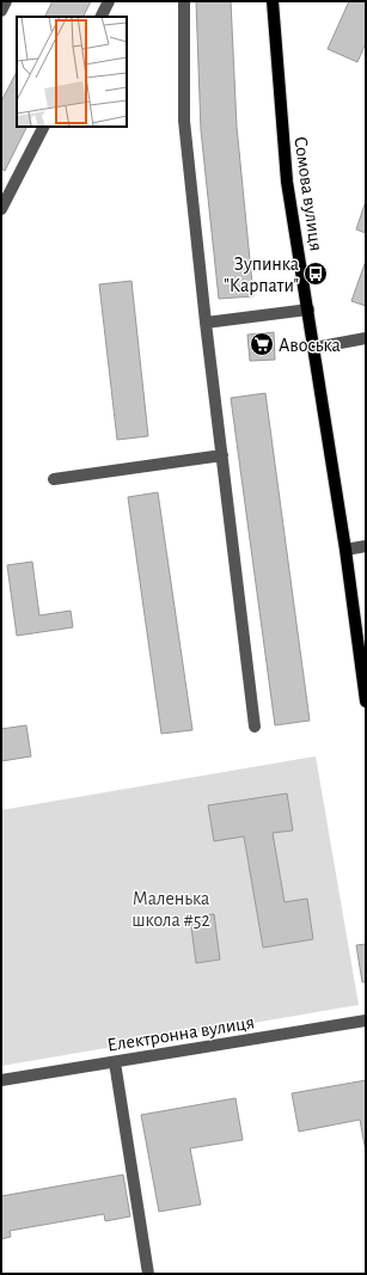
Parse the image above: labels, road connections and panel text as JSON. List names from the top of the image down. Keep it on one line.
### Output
{"streets":{"main road":["Сомова вулиця"],"street":["Електронна вулиця"]},"parks":["Маленька школа #52"],"places":{"bus stop":["Зупинка \"Карпати\""],"supermarket":["Авоська"]}}
